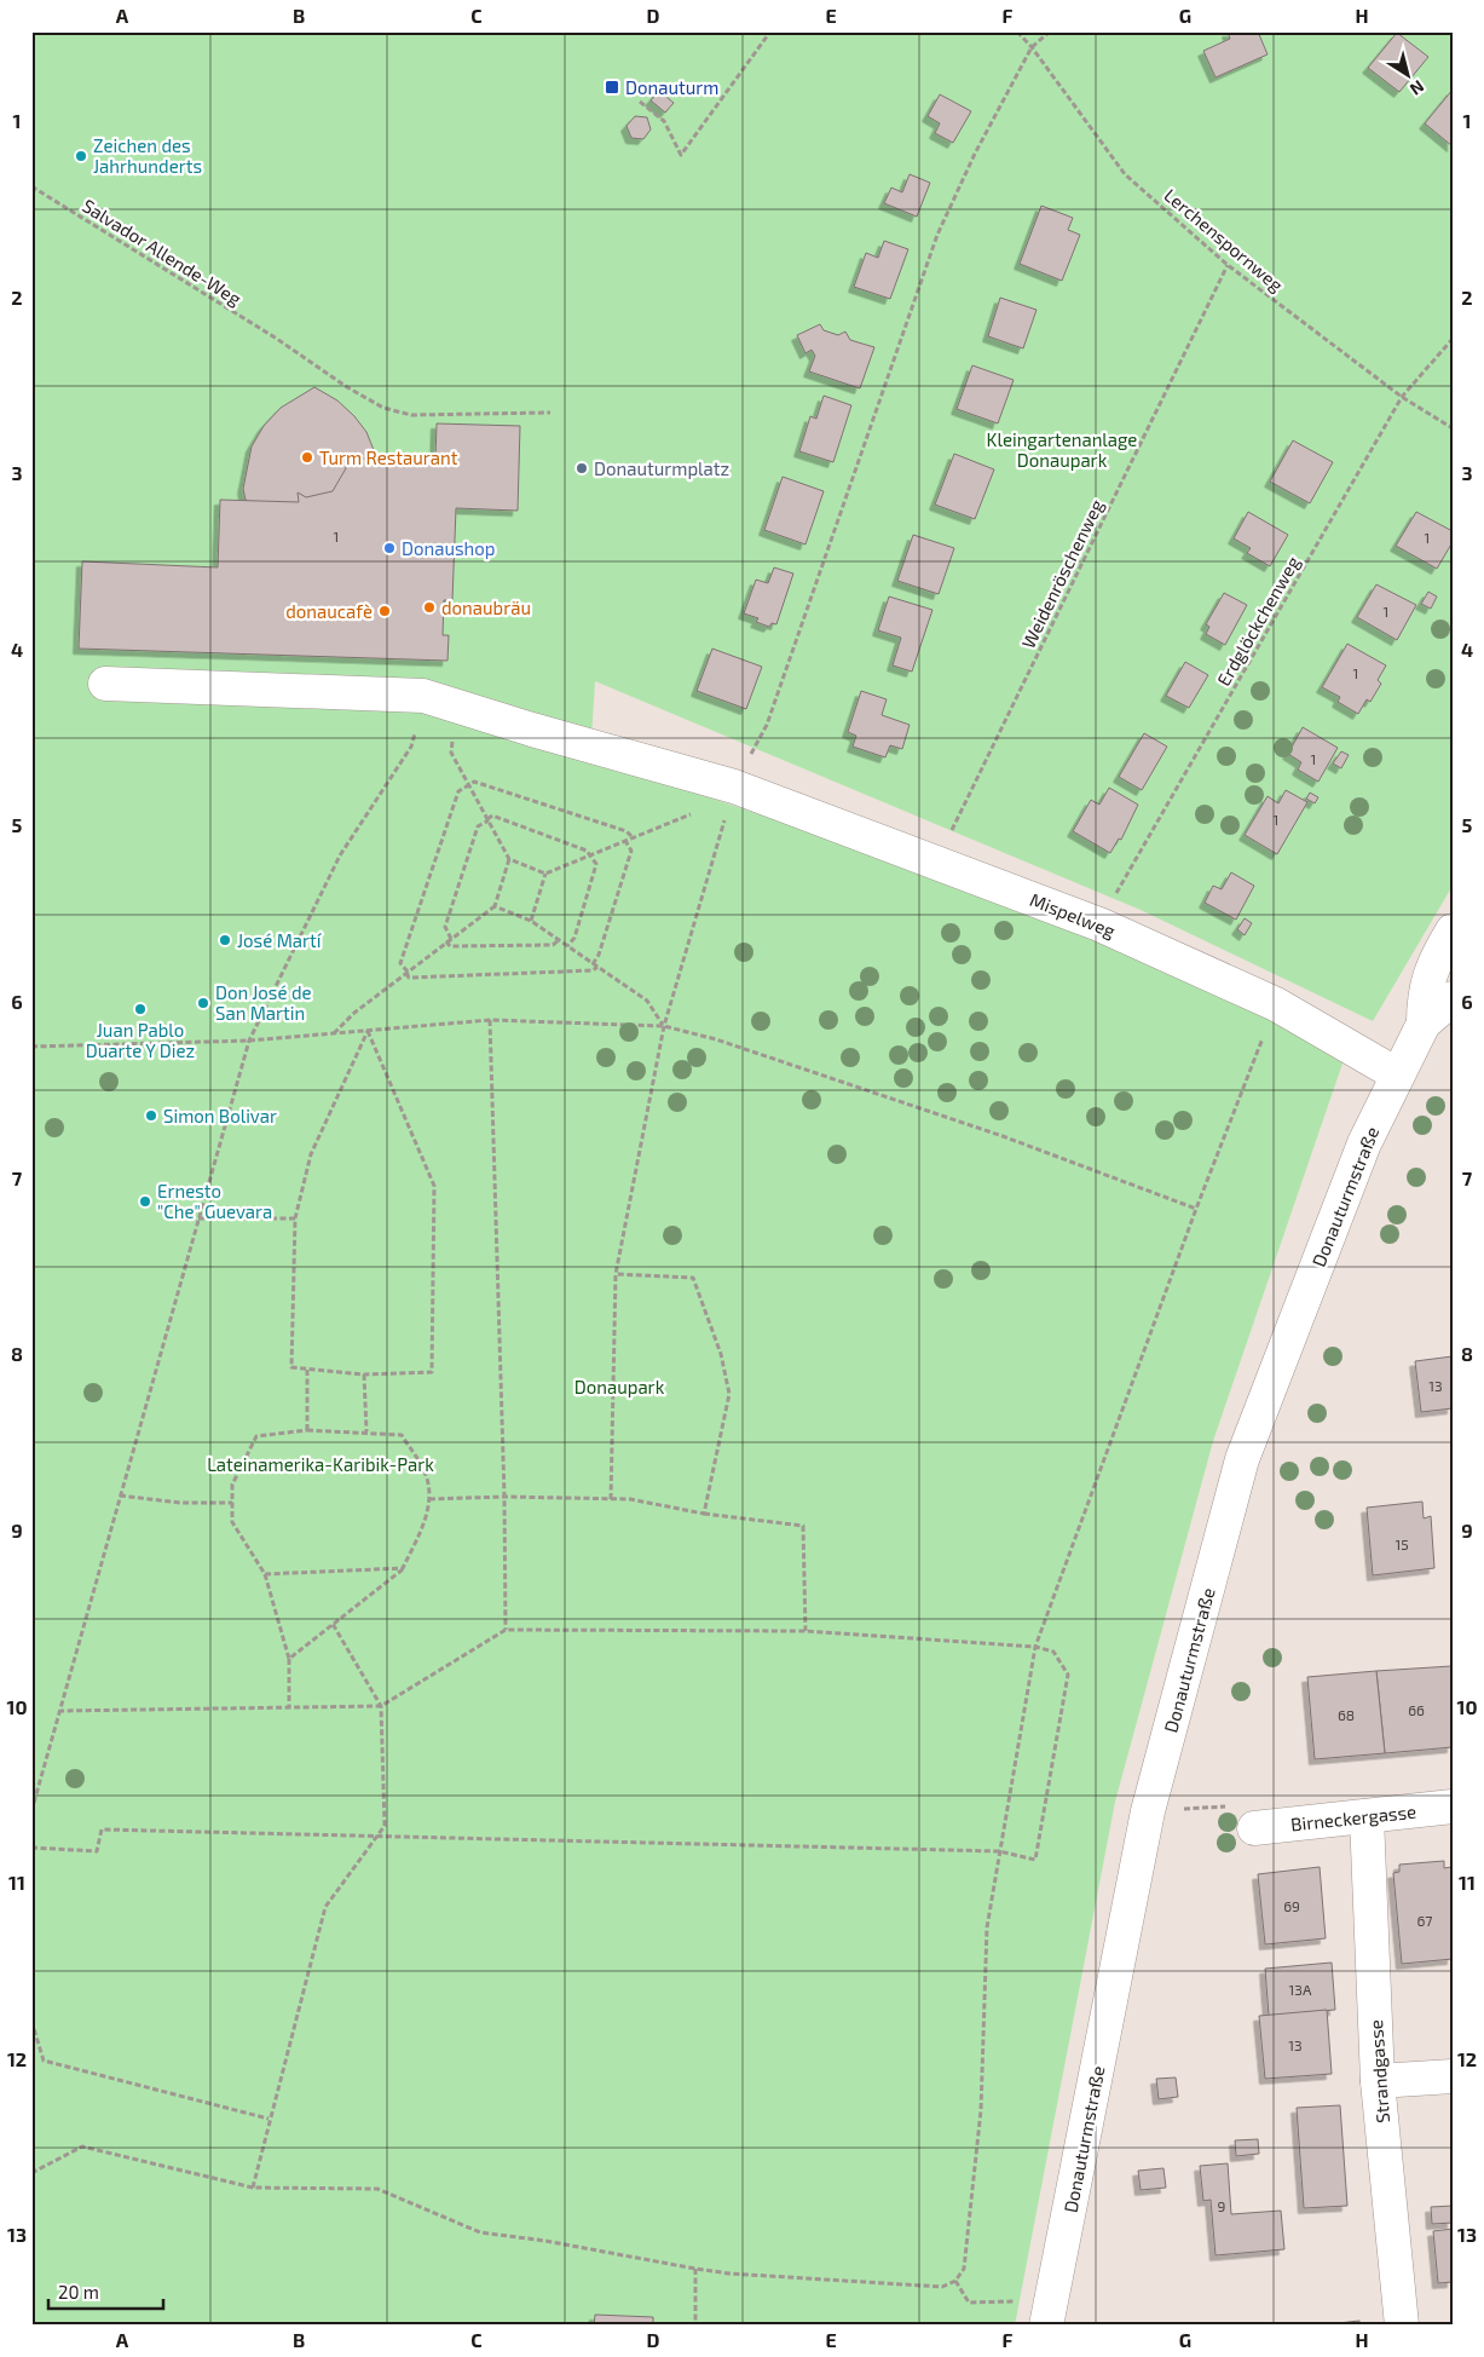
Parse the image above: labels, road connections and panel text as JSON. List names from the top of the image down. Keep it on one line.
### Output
{"streets":{"street":["Mispelweg","Donauturmstraße","Birneckergasse","Strandgasse"],"path":["Lerchenspornweg","Salvador Allende-Weg","Weidenröschenweg","Erdglöckchenweg"]},"crossings":[["Lerchenspornweg","Weidenröschenweg"],["Lerchenspornweg","Erdglöckchenweg"],["Weidenröschenweg","Mispelweg"],["Erdglöckchenweg","Mispelweg"],["Mispelweg","Donauturmstraße"],["Birneckergasse","Strandgasse"]],"parks":["Kleingartenanlage Donaupark","Donaupark","Lateinamerika-Karibik-Park"],"places":{"transit":["Donauturm"],"other":["Zeichen des Jahrhunderts","Turm Restaurant","Donauturmplatz","Donaushop","donaubräu","donaucafè","José Martí","Don José de San Martin","Juan Pablo Duarte Y Diez","Simon Bolivar","Ernesto \"Che\" Guevara"]},"house_numbers":["1","1","1","1","1","1","13","15","66","68","69","67","13A","13","9"],"scale_bar":"20 m","north":"bottom right","grid":{"columns":["A","B","C","D","E","F","G","H"],"rows":["1","2","3","4","5","6","7","8","9","10","11","12","13"]}}
